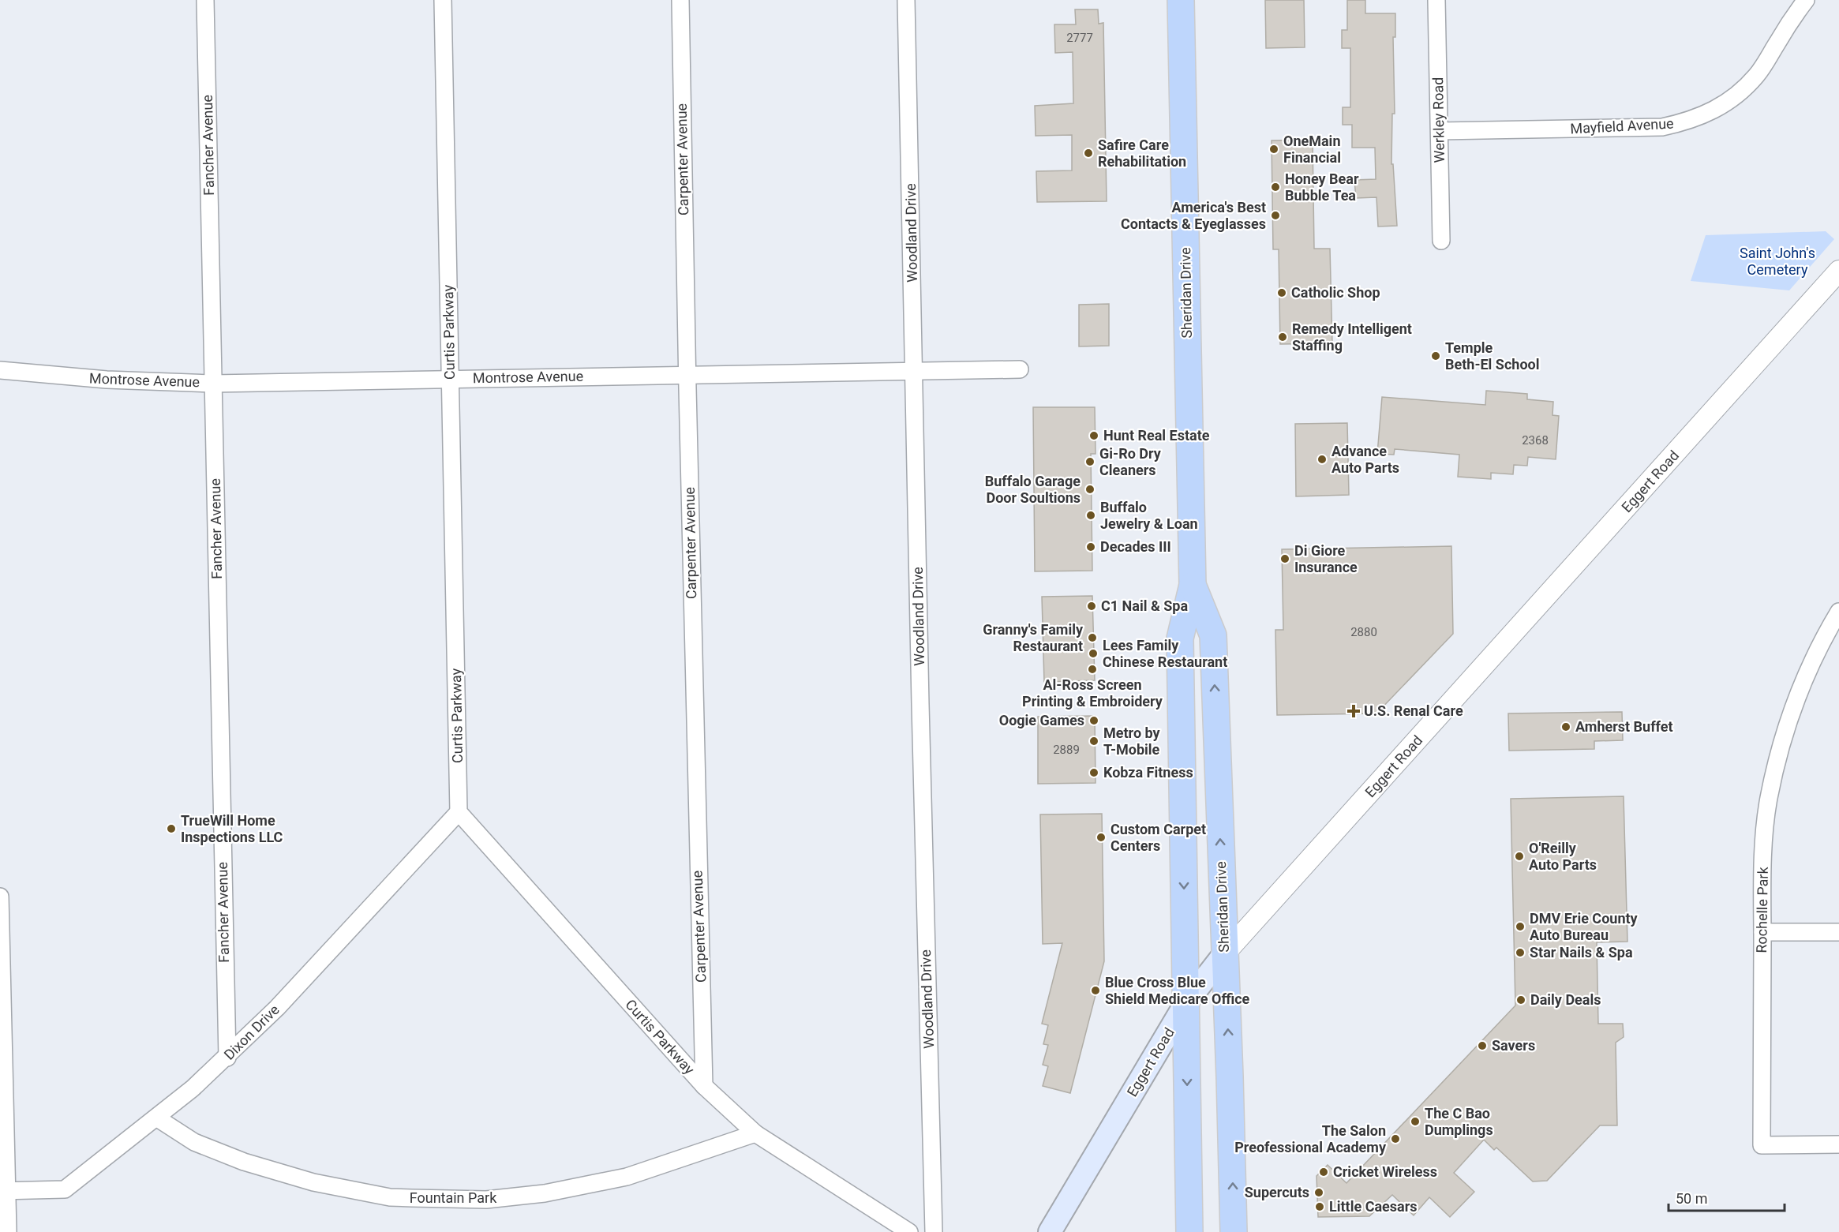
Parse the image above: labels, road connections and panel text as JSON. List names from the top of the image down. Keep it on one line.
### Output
{"streets":{"main road":["Sheridan Drive","Eggert Road"],"street":["Werkley Road","Mayfield Avenue","Fancher Avenue","Carpenter Avenue","Woodland Drive","Curtis Parkway","Montrose Avenue","Rochelle Park","Dixon Drive","Fountain Park"]},"crossings":[["Werkley Road","Mayfield Avenue"],["Fancher Avenue","Montrose Avenue"],["Fancher Avenue","Dixon Drive"],["Carpenter Avenue","Curtis Parkway"],["Carpenter Avenue","Montrose Avenue"],["Woodland Drive","Montrose Avenue"],["Sheridan Drive","Eggert Road"],["Curtis Parkway","Montrose Avenue"],["Curtis Parkway","Dixon Drive"],["Curtis Parkway","Fountain Park"],["Dixon Drive","Fountain Park"]],"parks":["Saint John's Cemetery"],"places":{"other":["OneMain Financial","Safire Care Rehabilitation","Honey Bear Bubble Tea","America's Best Contacts & Eyeglasses","Catholic Shop","Remedy Intelligent Staffing","Temple Beth-El School","Hunt Real Estate","Advance Auto Parts","Gi-Ro Dry Cleaners","Buffalo Garage Door Soultions","Buffalo Jewelry & Loan","Decades III","Di Giore Insurance","C1 Nail & Spa","Granny's Family Restaurant","Lees Family Chinese Restaurant","Al-Ross Screen Printing & Embroidery","Oogie Games","Amherst Buffet","Metro by T-Mobile","Kobza Fitness","TrueWill Home Inspections LLC","Custom Carpet Centers","O'Reilly Auto Parts","DMV Erie County Auto Bureau","Star Nails & Spa","Blue Cross Blue Shield Medicare Office","Daily Deals","Savers","The C Bao Dumplings","The Salon Preofessional Academy","Cricket Wireless","Supercuts","Little Caesars"],"health":["U.S. Renal Care"]},"house_numbers":["2777","2368","2880","2889"],"scale_bar":"50 m"}
